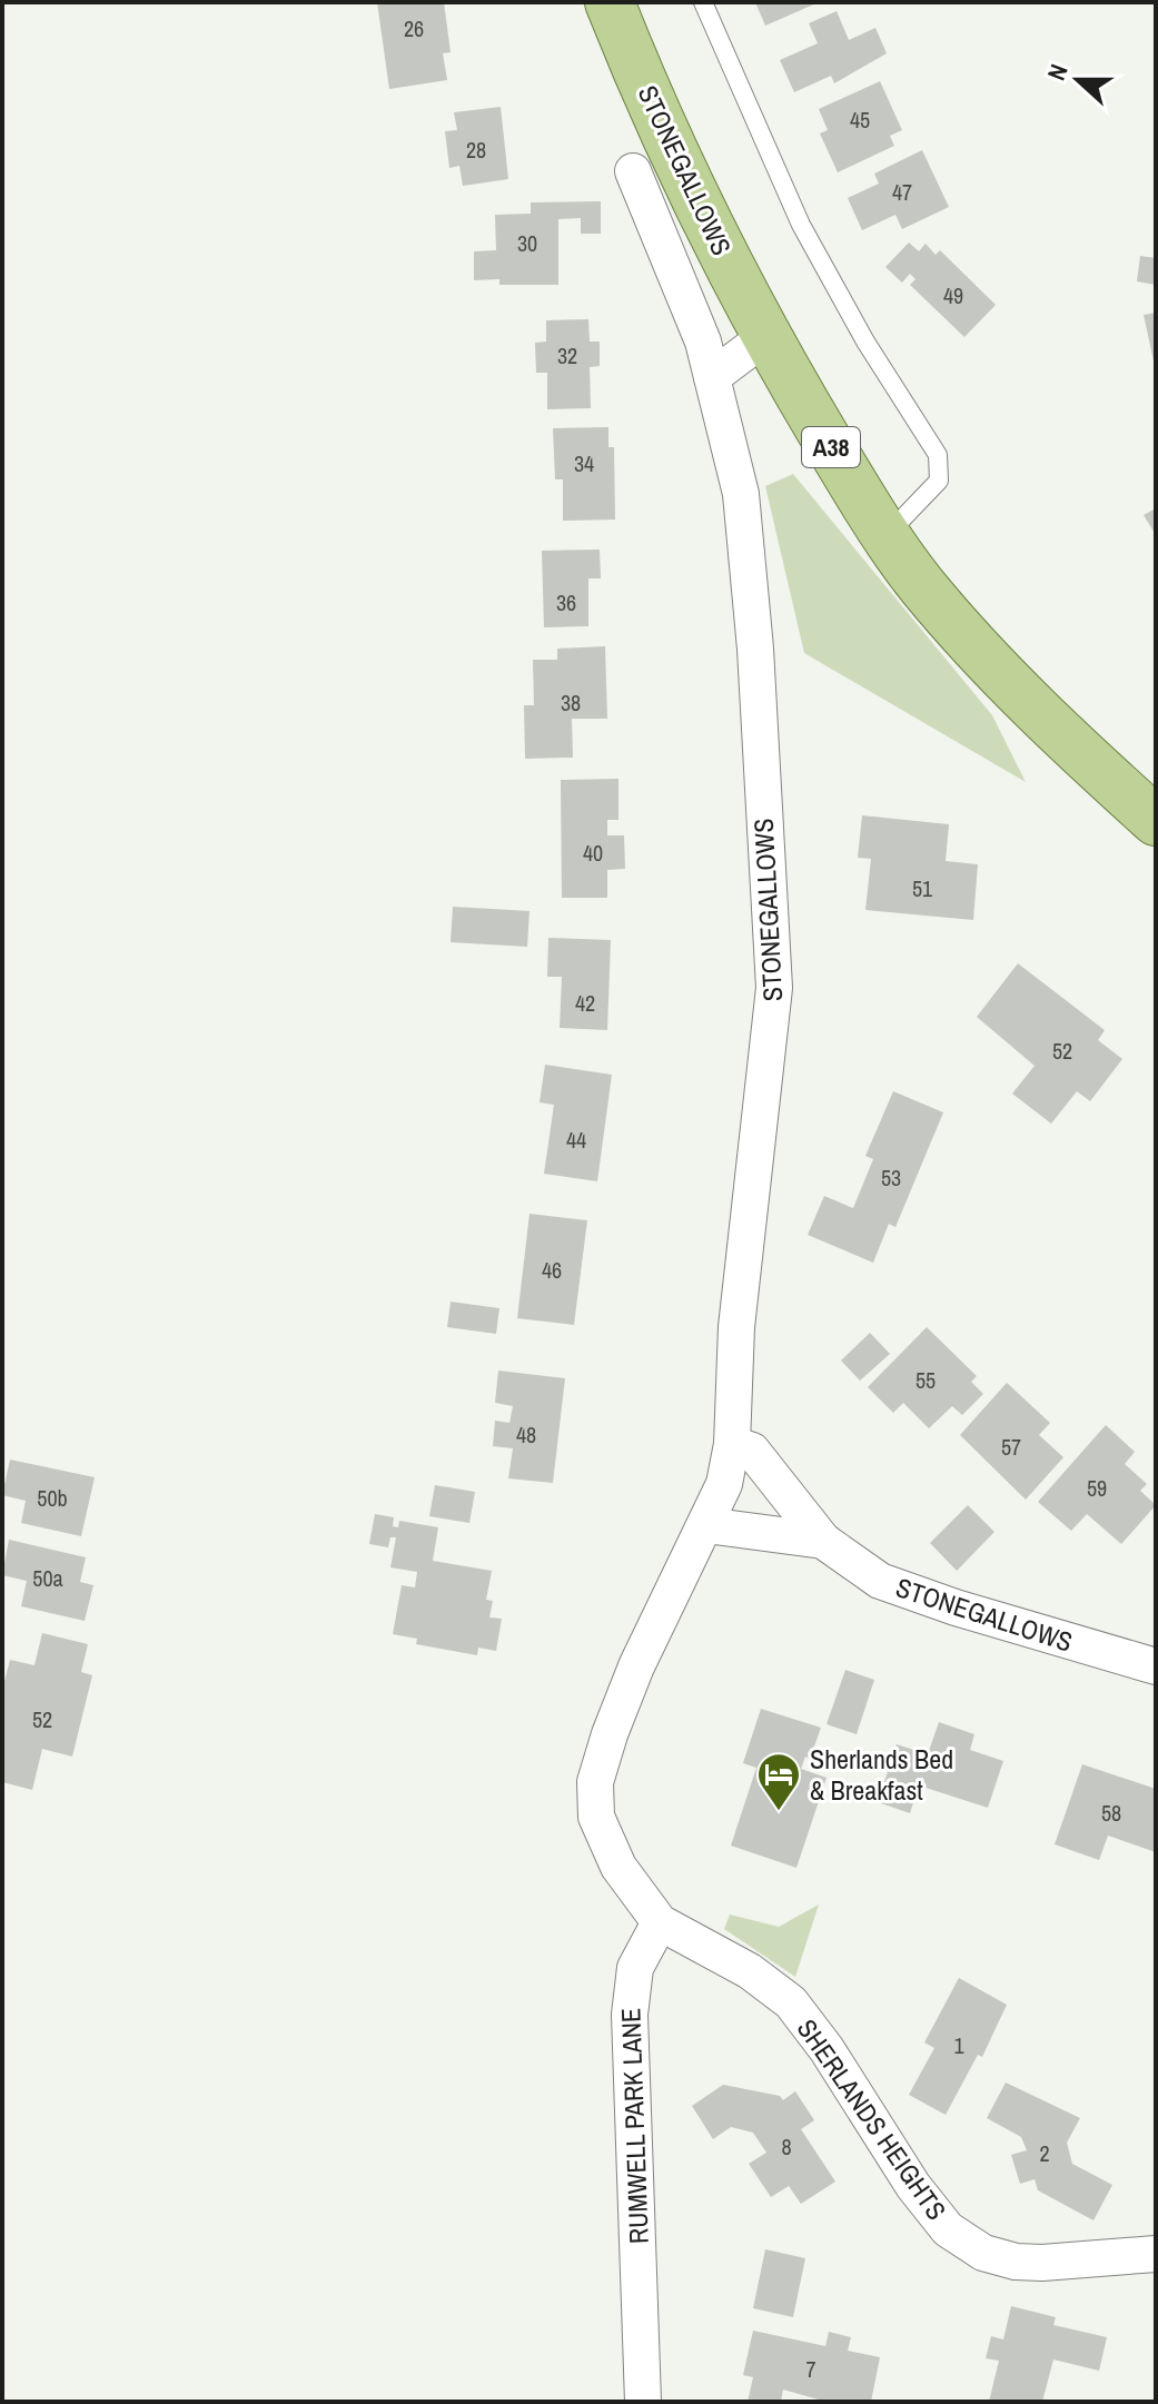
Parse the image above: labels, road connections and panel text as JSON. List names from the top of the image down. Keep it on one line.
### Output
{"streets":{"main road":["STONEGALLOWS","A38"],"street":["SHERLANDS HEIGHTS","RUMWELL PARK LANE"]},"crossings":[["SHERLANDS HEIGHTS","RUMWELL PARK LANE"]],"places":{"hotel":["Sherlands Bed & Breakfast"]},"house_numbers":["26","45","28","47","30","49","32","34","36","38","40","51","42","52","44","53","46","55","48","57","59","50b","50a","52","58","1","8","2","7"],"north":"left"}
